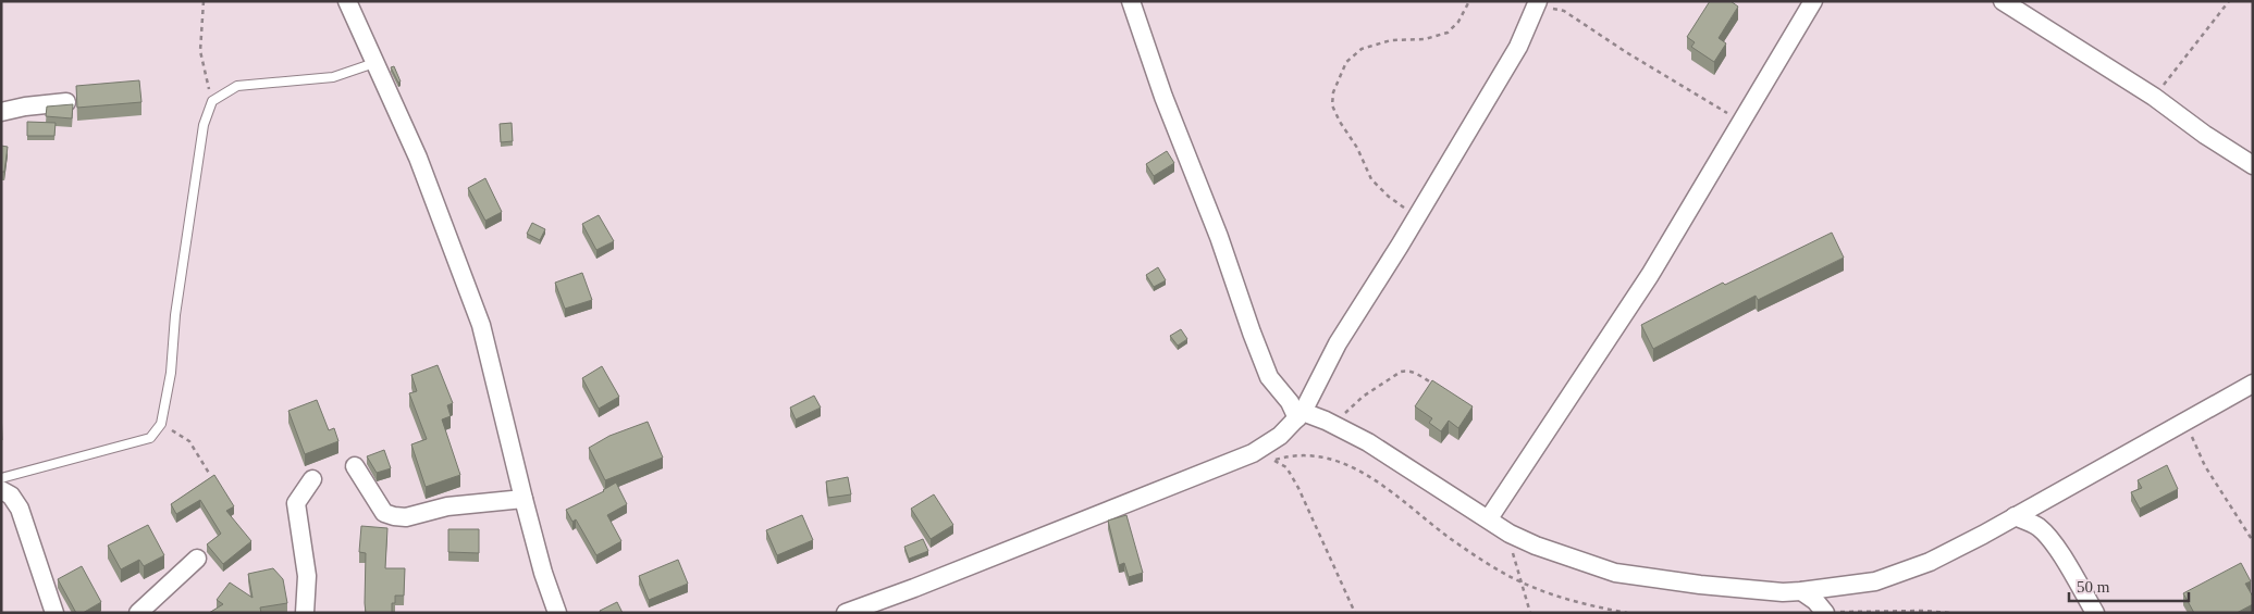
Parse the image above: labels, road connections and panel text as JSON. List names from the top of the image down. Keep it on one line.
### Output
{"scale_bar":"50 m"}
